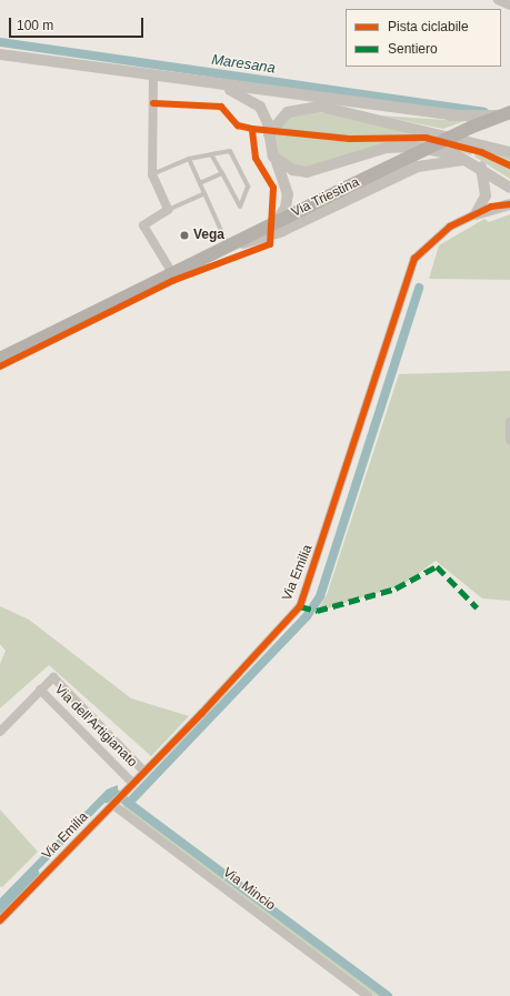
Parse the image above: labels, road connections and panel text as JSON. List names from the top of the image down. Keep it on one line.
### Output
{"streets":{"main road":["Via Triestina"],"street":["Via Emilia","Via dell'Artigianato","Via Mincio"]},"crossings":[["Via Emilia","Via dell'Artigianato"],["Via Emilia","Via Mincio"]],"water":["Maresana"],"places":["Vega"],"legend":["Pista ciclabile","Sentiero"],"scale_bar":"100 m"}
